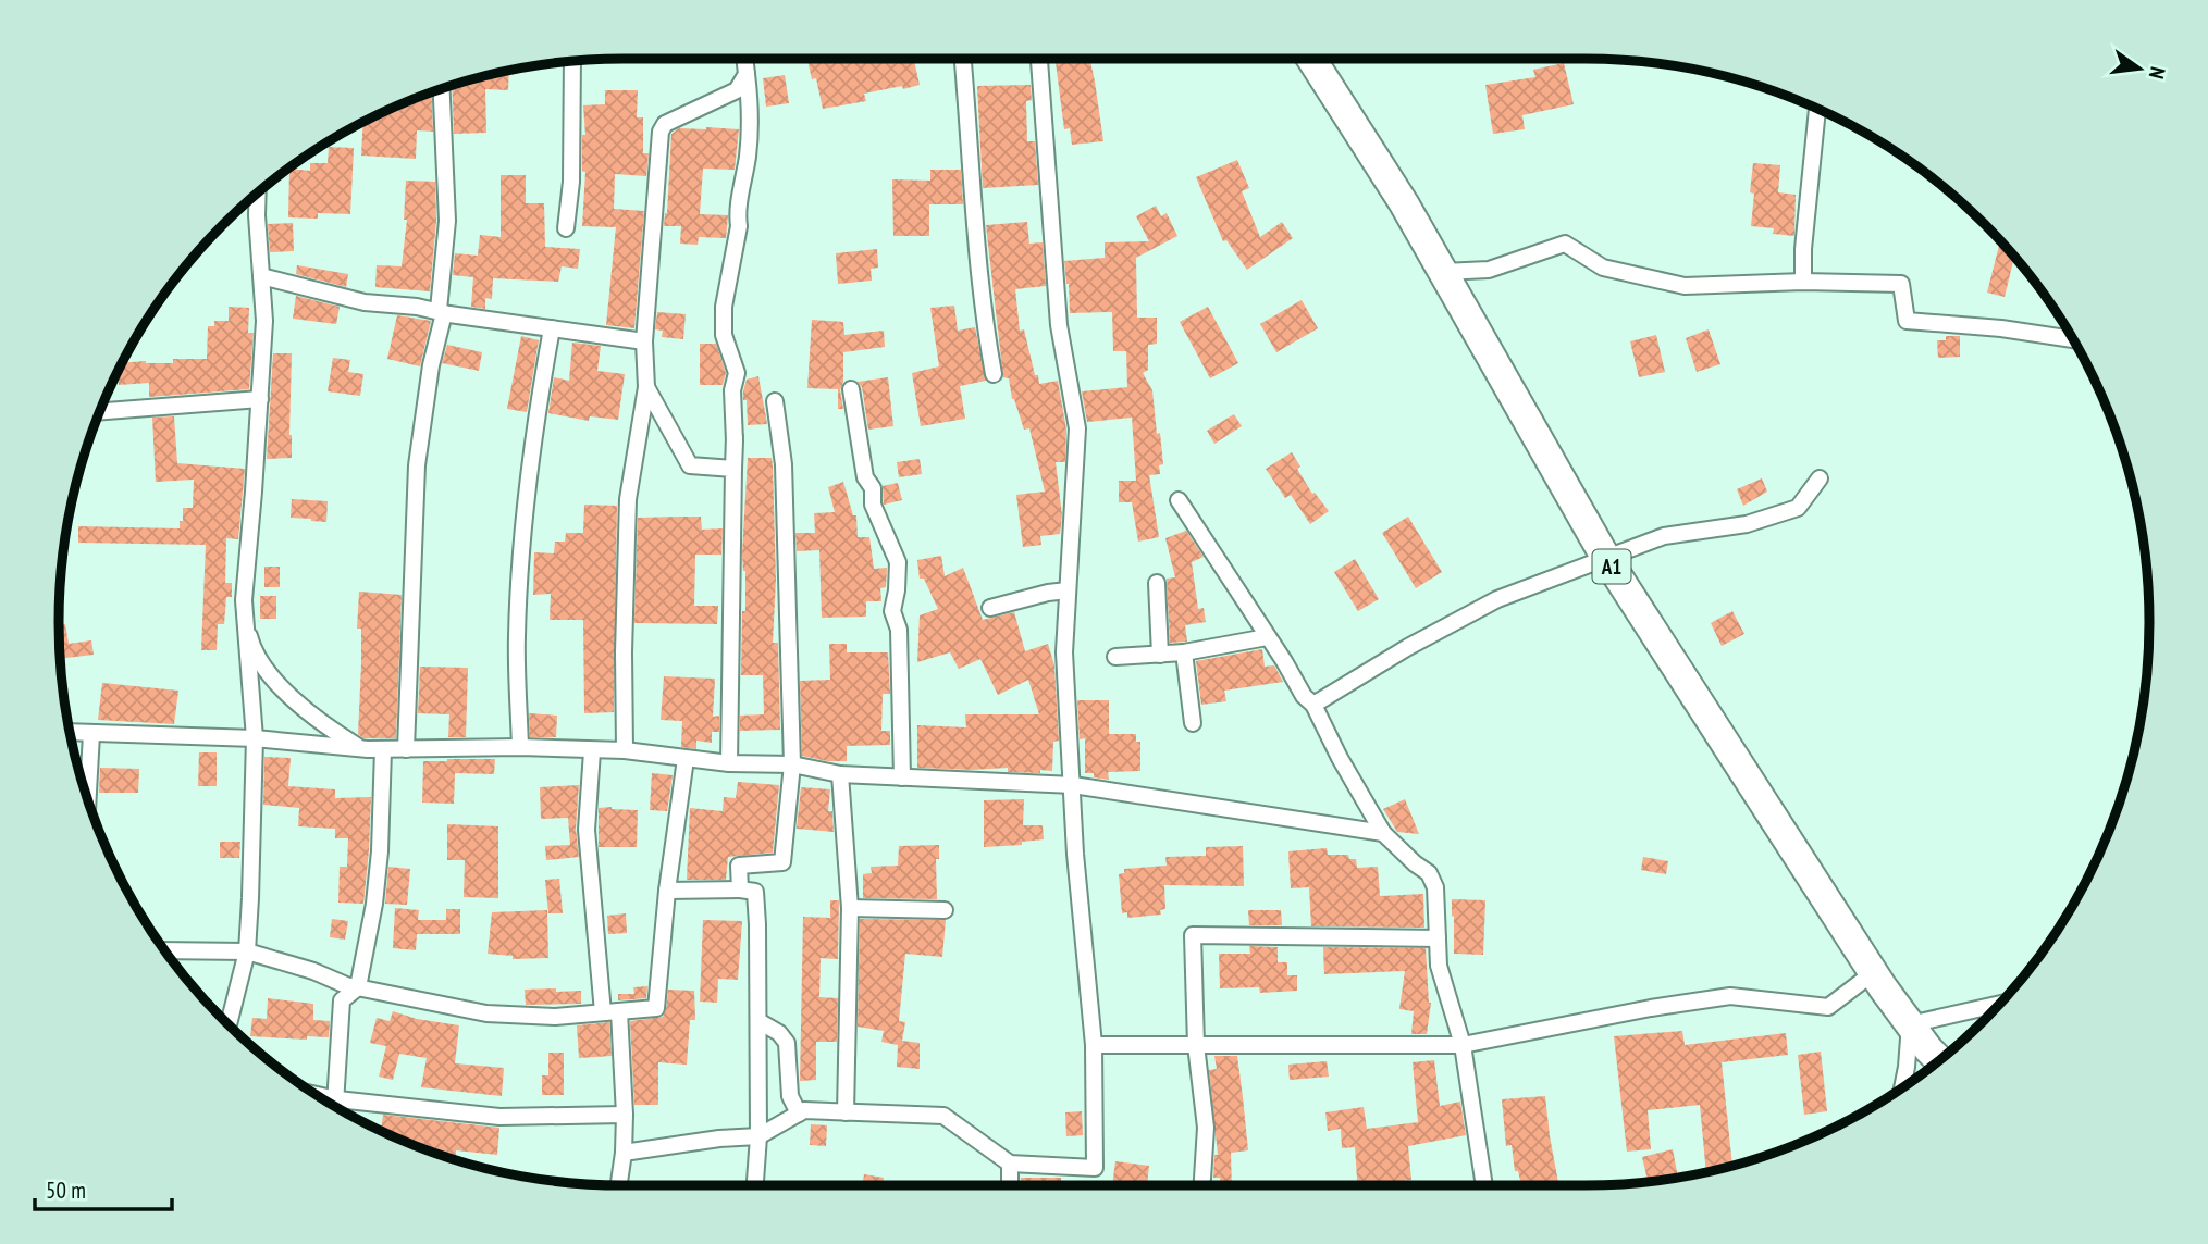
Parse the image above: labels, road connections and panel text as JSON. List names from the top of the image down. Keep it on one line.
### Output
{"streets":{"highway":["A1"]},"scale_bar":"50 m","north":"right"}
